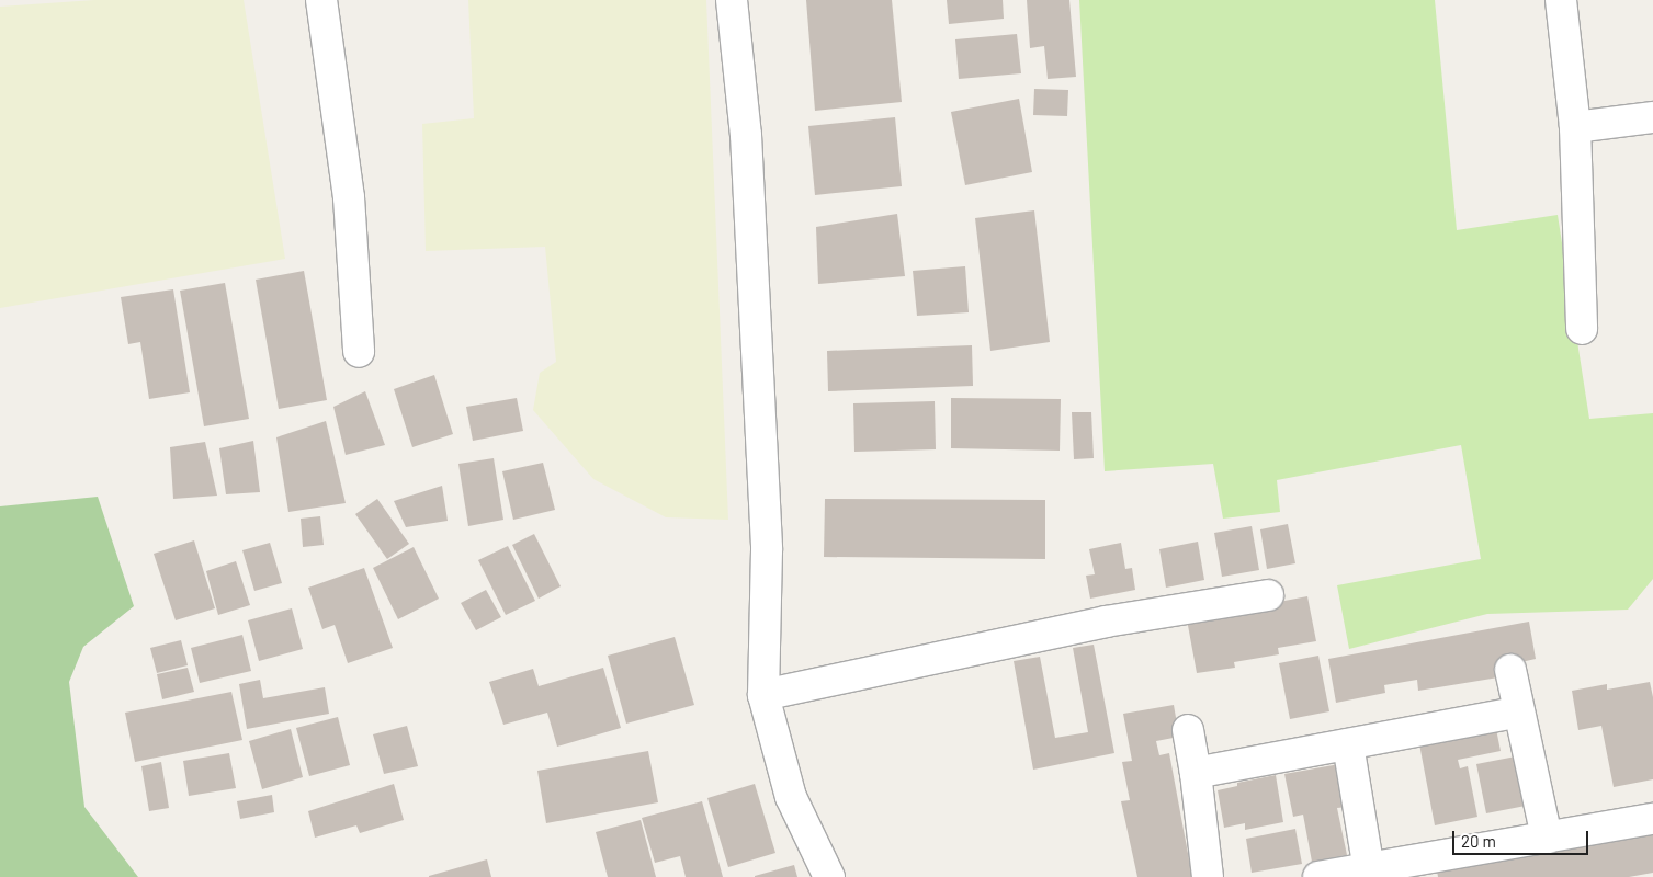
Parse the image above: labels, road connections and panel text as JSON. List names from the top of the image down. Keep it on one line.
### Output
{"scale_bar":"20 m"}
